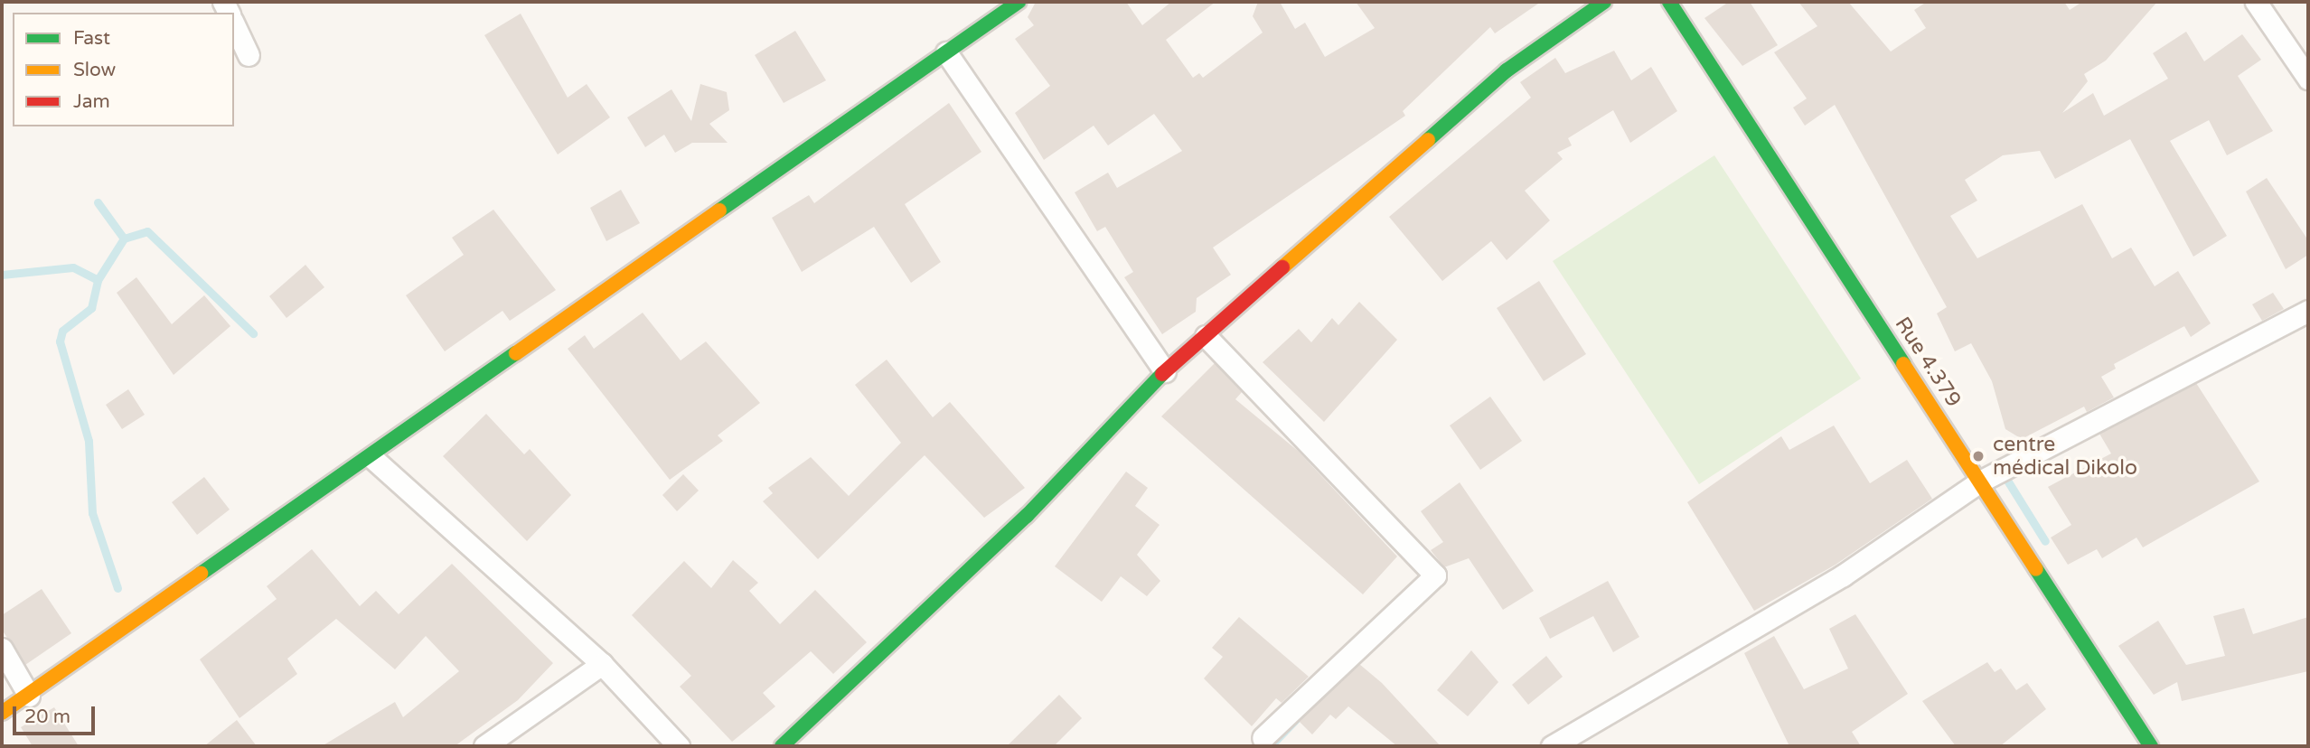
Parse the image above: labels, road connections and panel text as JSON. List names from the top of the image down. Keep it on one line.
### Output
{"streets":{"street":["Rue 4.379"]},"places":["centre médical Dikolo"],"legend":["Fast","Slow","Jam"],"scale_bar":"20 m"}
